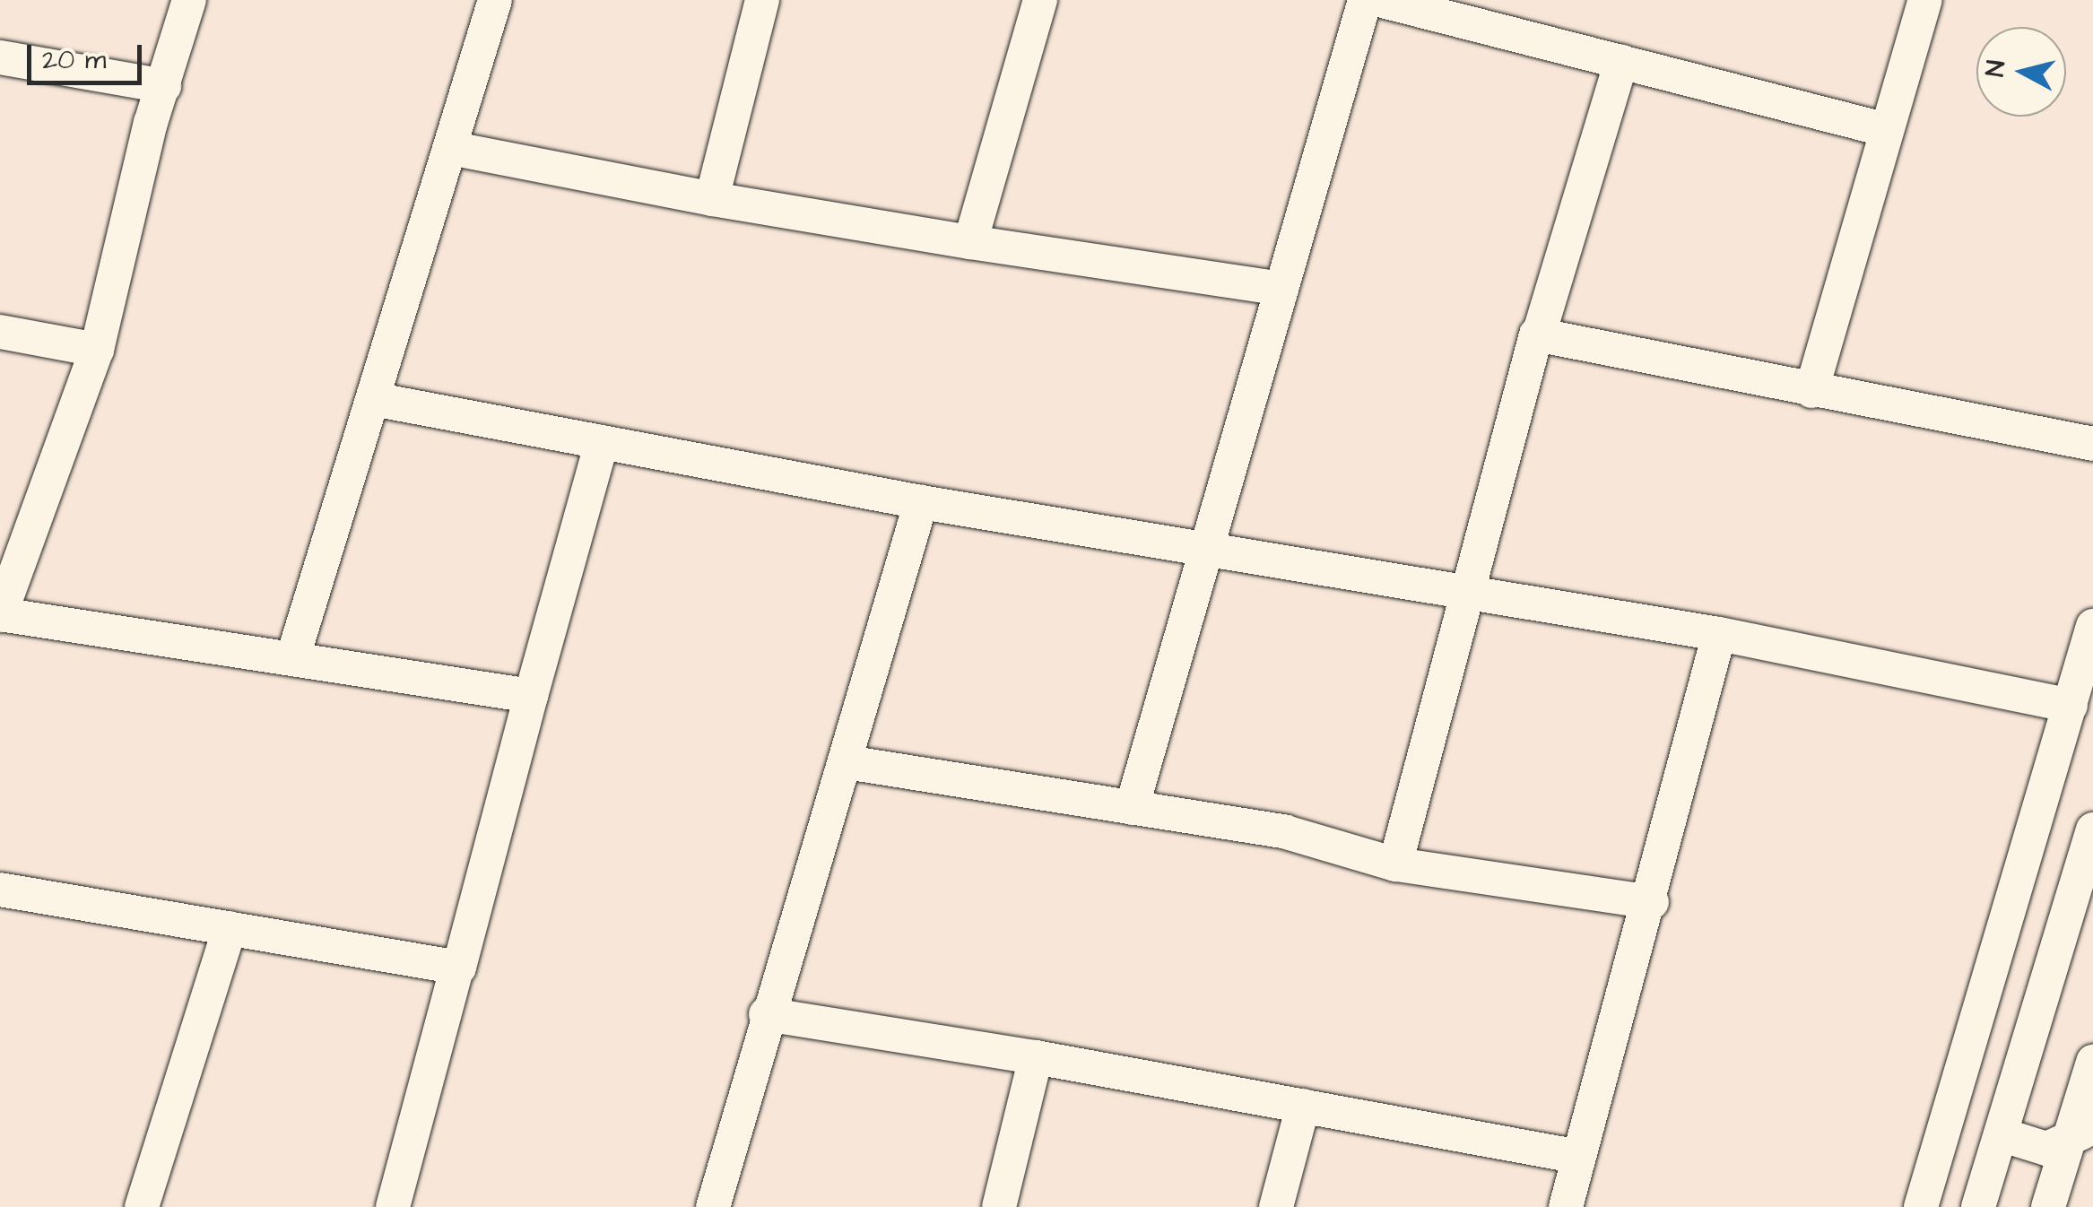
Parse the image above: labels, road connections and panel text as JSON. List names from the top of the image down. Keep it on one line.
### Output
{"scale_bar":"20 m","north":"left"}
